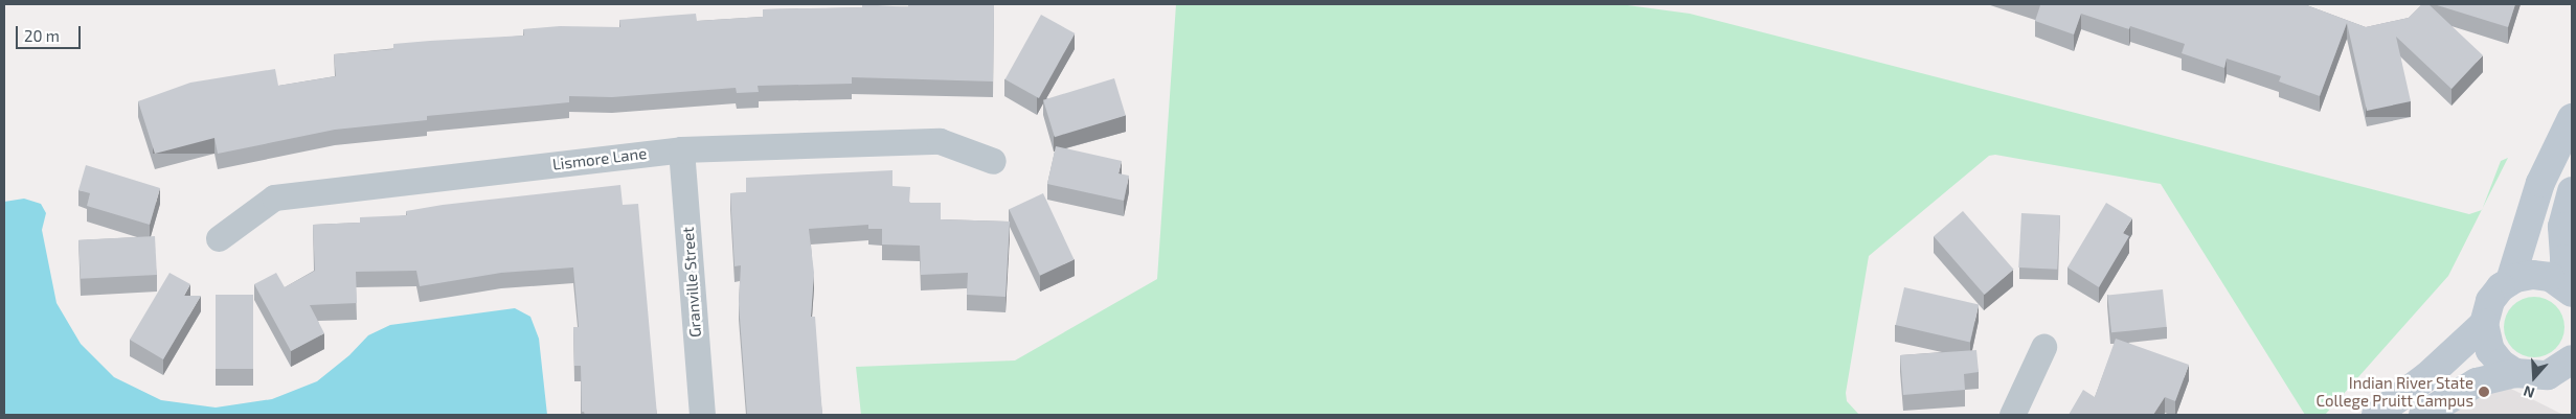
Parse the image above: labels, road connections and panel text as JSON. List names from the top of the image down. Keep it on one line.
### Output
{"streets":{"street":["Lismore Lane","Granville Street"]},"crossings":[["Lismore Lane","Granville Street"]],"places":["Indian River State College Pruitt Campus"],"scale_bar":"20 m","north":"bottom"}
